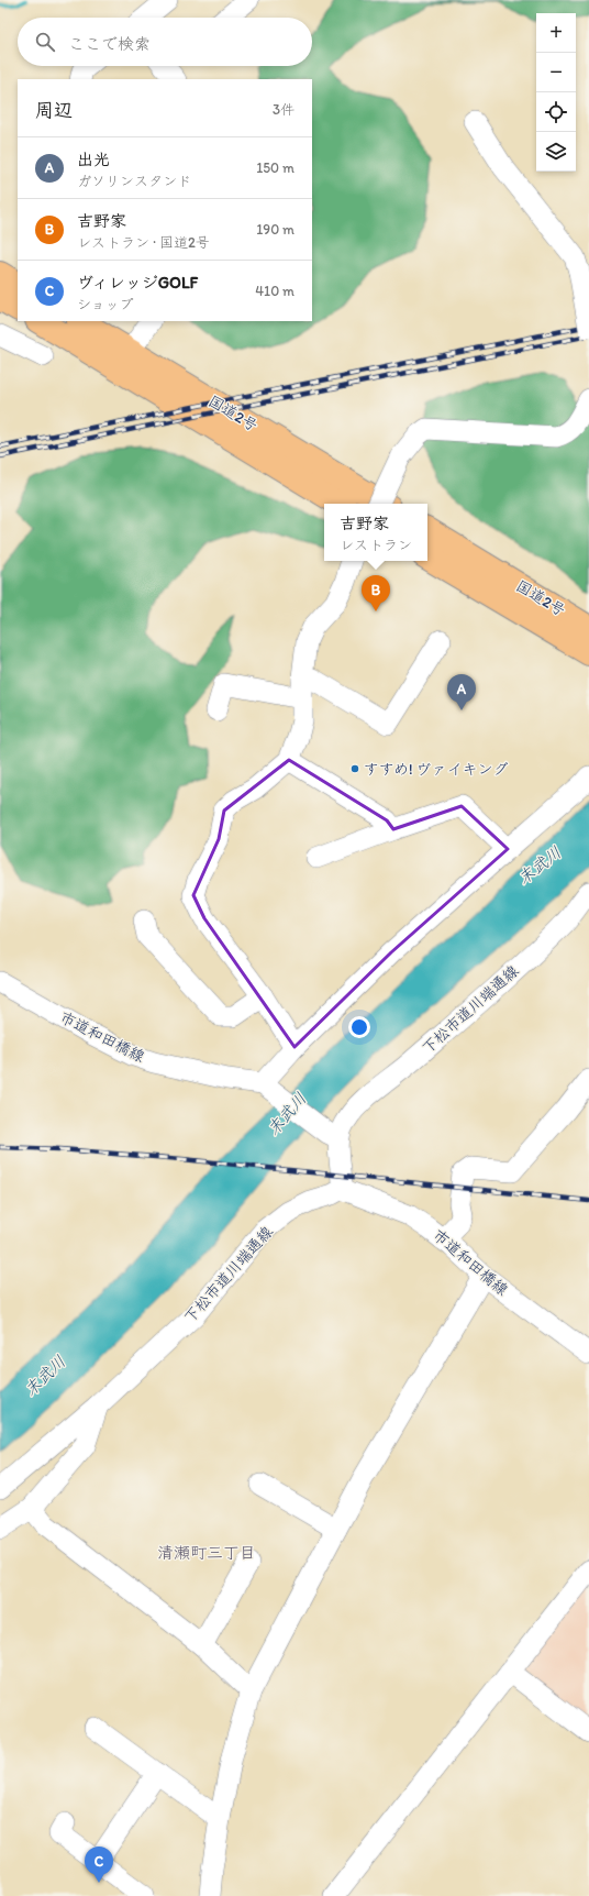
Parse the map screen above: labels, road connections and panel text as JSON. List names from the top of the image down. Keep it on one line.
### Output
{"streets":{"highway":["国道2号"],"street":["下松市道川端通線","市道和田橋線"]},"crossings":[["下松市道川端通線","市道和田橋線"]],"districts":["清瀬町三丁目"],"water":["末武川"],"places":["すすめ! ヴァイキング"],"page":{"map_buttons":["+","−"],"search":"ここで検索","heading":["周辺","3件"],"list":[{"mark":"A","name":"出光","note":"ガソリンスタンド","value":"150 m"},{"mark":"B","name":"吉野家","note":"レストラン · 国道2号","value":"190 m"},{"mark":"C","name":"ヴィレッジGOLF","note":"ショップ","value":"410 m"}],"popup":["吉野家","レストラン"],"pins":["B","A","C"]}}
